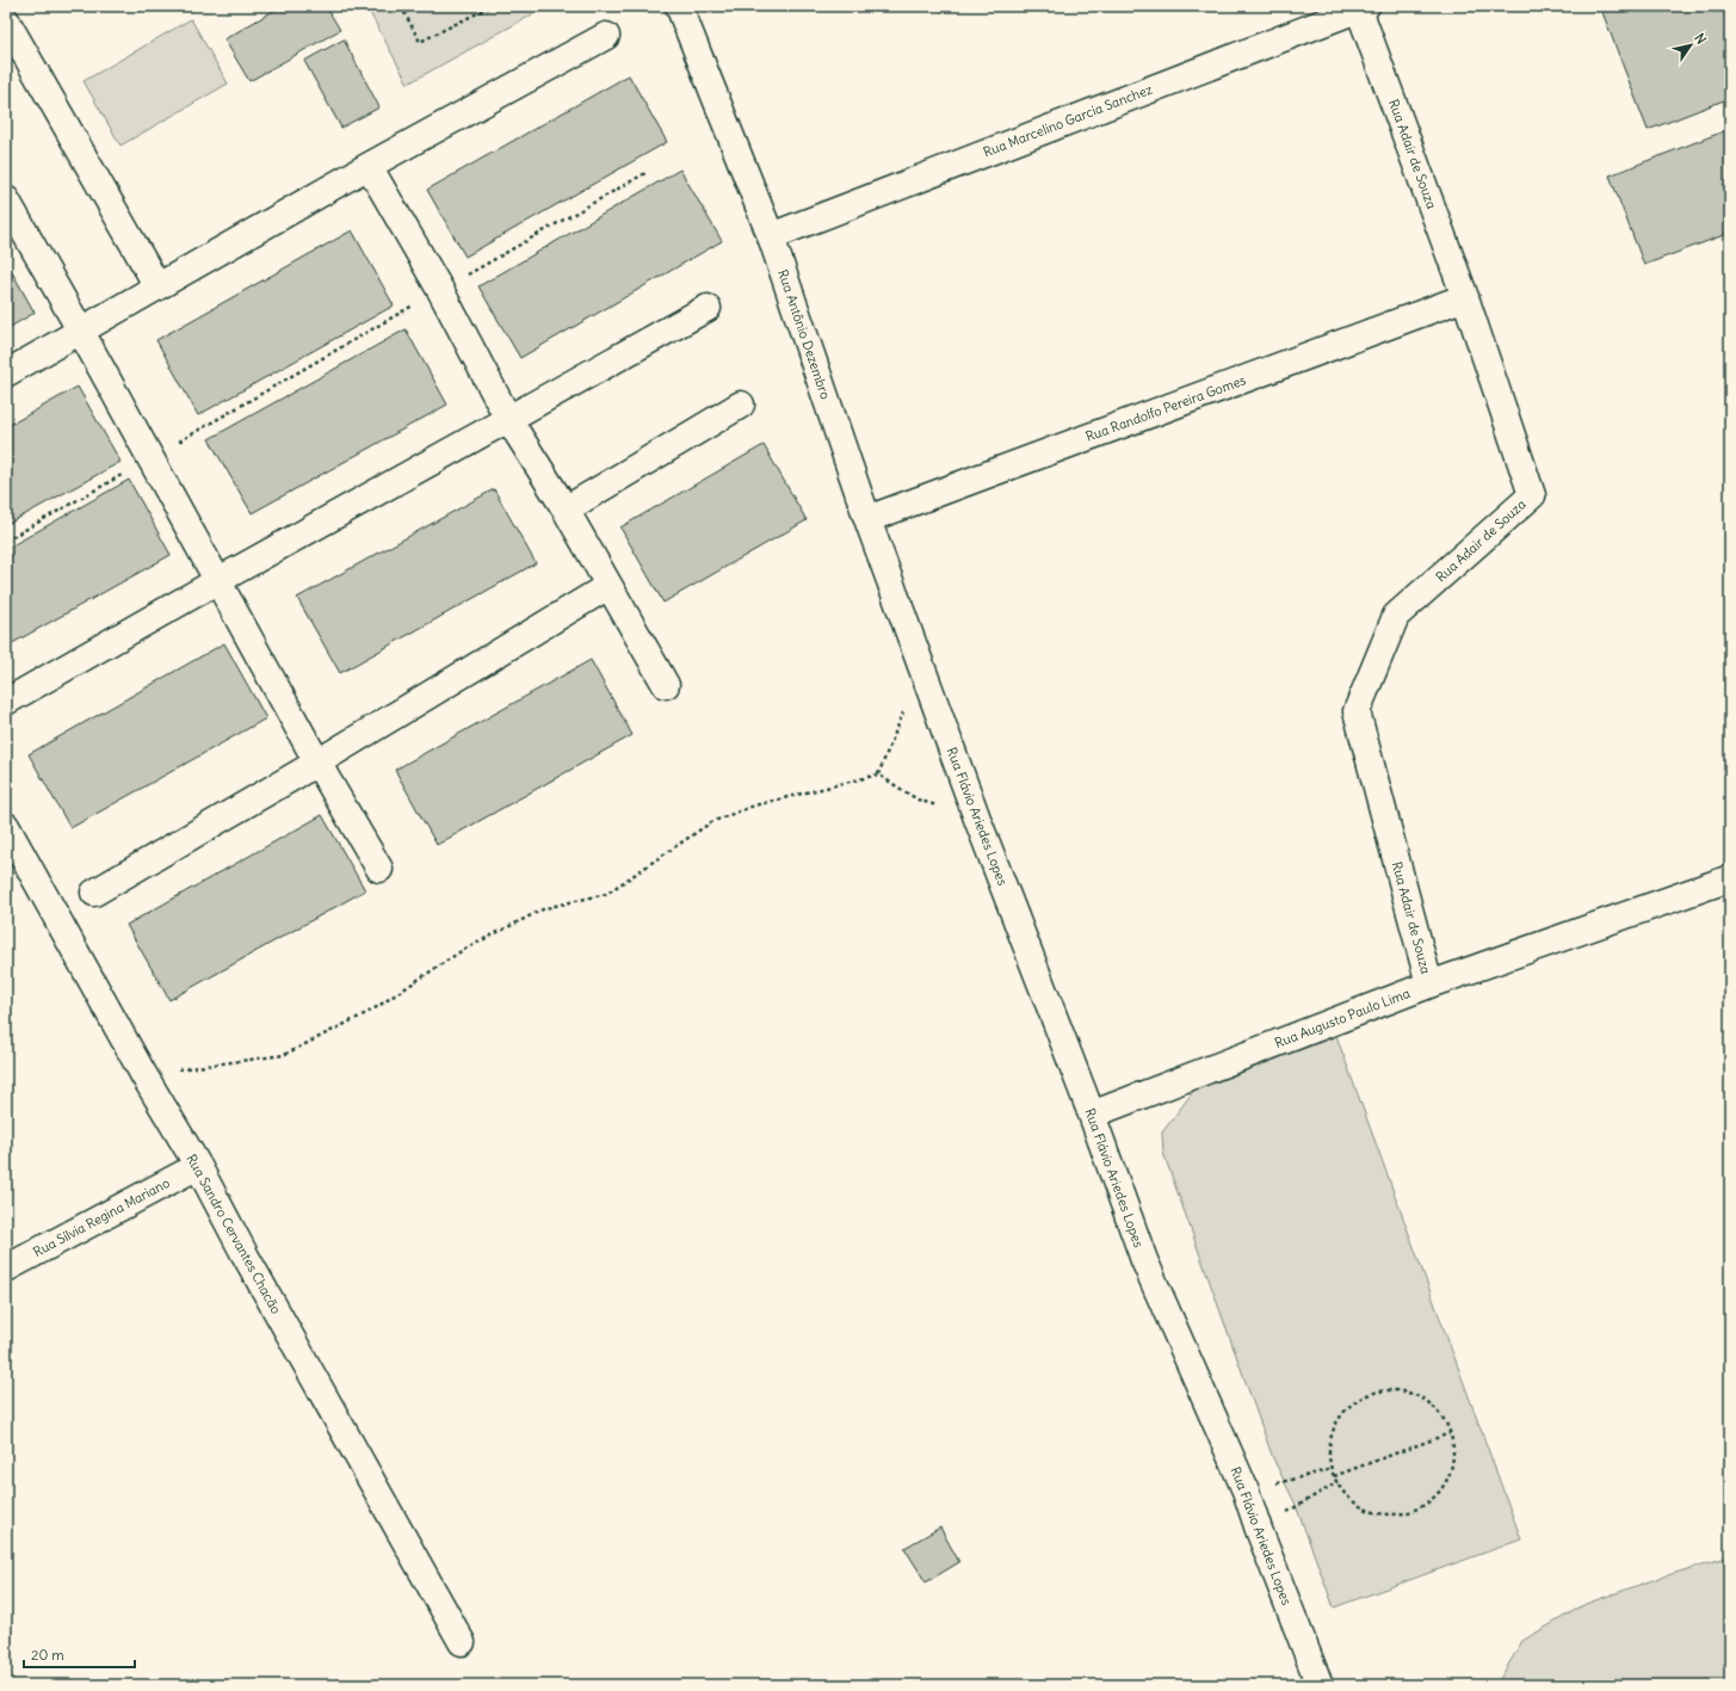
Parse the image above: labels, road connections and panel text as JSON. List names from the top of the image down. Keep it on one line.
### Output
{"streets":{"street":["Rua Marcelino Garcia Sanchez","Rua Adair de Souza","Rua Antônio Dezembro","Rua Randolfo Pereira Gomes","Rua Flávio Ariedes Lopes","Rua Augusto Paulo Lima","Rua Sílvia Regina Mariano","Rua Sandro Cervantes Chacão"]},"crossings":[["Rua Marcelino Garcia Sanchez","Rua Adair de Souza"],["Rua Marcelino Garcia Sanchez","Rua Antônio Dezembro"],["Rua Adair de Souza","Rua Randolfo Pereira Gomes"],["Rua Adair de Souza","Rua Augusto Paulo Lima"],["Rua Antônio Dezembro","Rua Randolfo Pereira Gomes"],["Rua Antônio Dezembro","Rua Flávio Ariedes Lopes"],["Rua Flávio Ariedes Lopes","Rua Augusto Paulo Lima"],["Rua Sílvia Regina Mariano","Rua Sandro Cervantes Chacão"]],"scale_bar":"20 m","north":"top right"}
